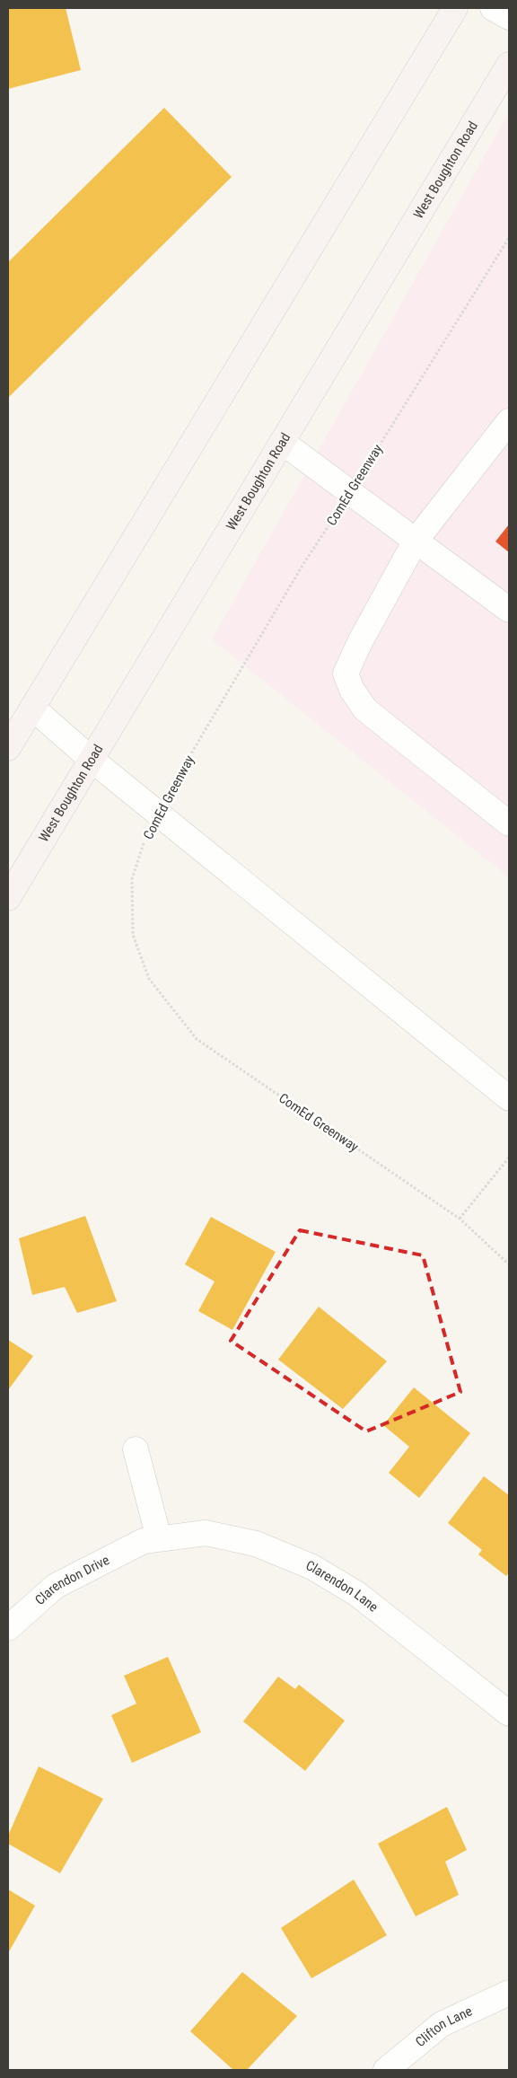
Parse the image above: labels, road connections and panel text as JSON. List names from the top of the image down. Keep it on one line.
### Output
{"streets":{"main road":["West Boughton Road"],"street":["Clarendon Drive","Clarendon Lane","Clifton Lane"],"path":["ComEd Greenway"]},"crossings":[["Clarendon Drive","Clarendon Lane"]]}
